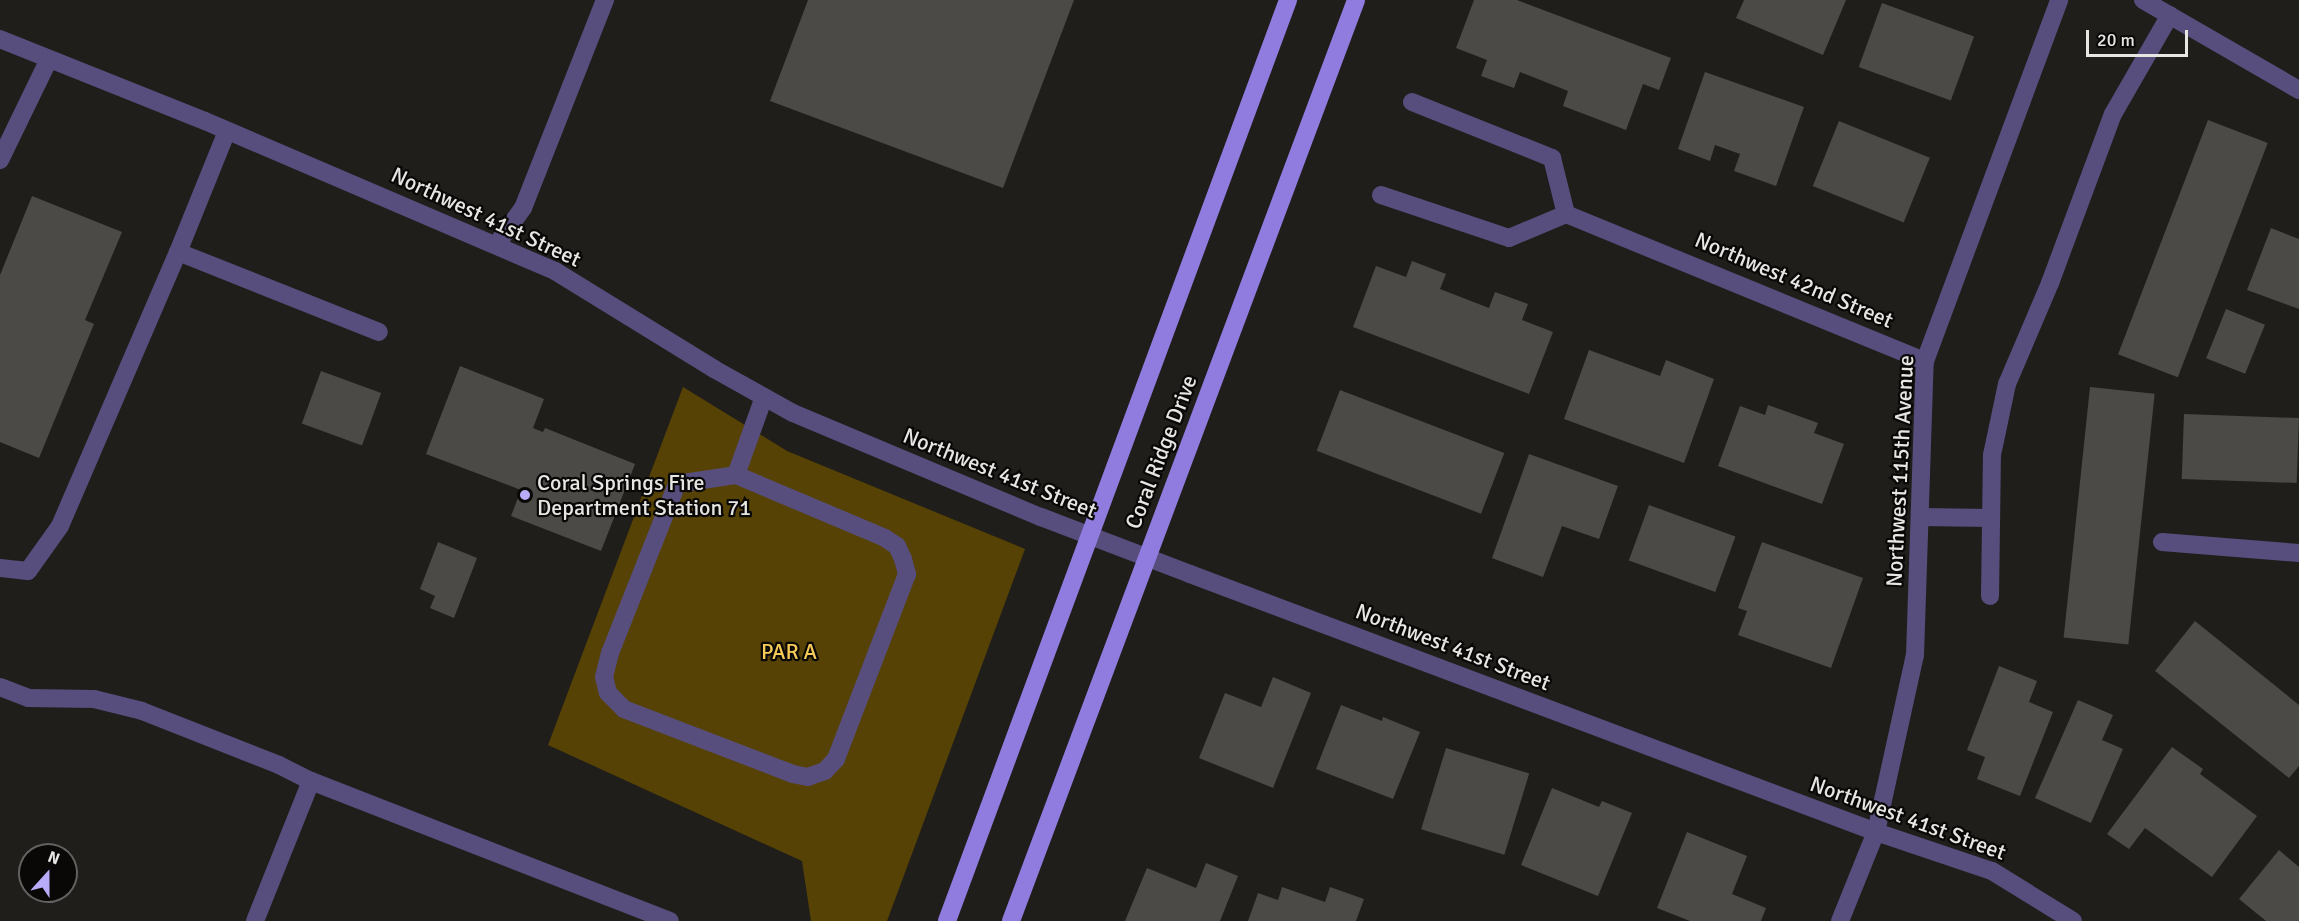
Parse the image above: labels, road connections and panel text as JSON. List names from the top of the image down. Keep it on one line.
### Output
{"streets":{"main road":["Coral Ridge Drive"],"street":["Northwest 41st Street","Northwest 42nd Street","Northwest 115th Avenue"]},"crossings":[["Northwest 41st Street","Coral Ridge Drive"],["Northwest 41st Street","Northwest 115th Avenue"],["Northwest 42nd Street","Northwest 115th Avenue"]],"parks":["PAR A"],"places":["Coral Springs Fire Department Station 71"],"scale_bar":"20 m","north":"top"}
